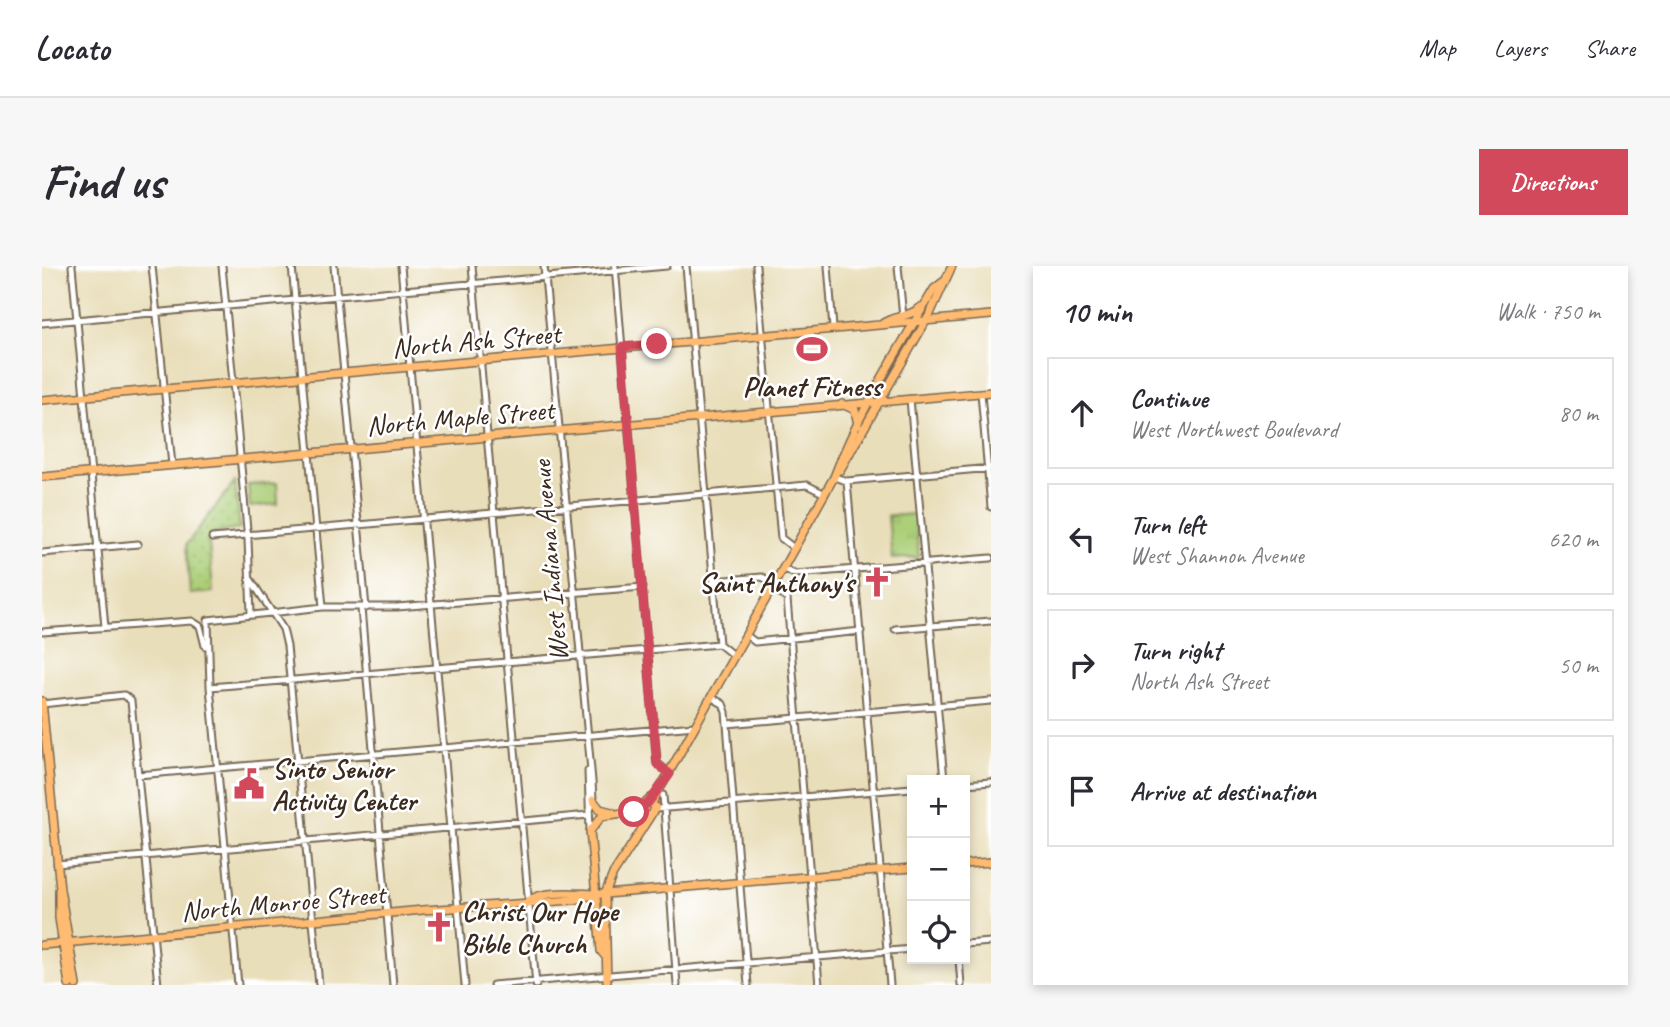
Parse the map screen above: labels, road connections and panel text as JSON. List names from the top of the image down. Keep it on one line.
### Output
{"streets":{"main road":["North Ash Street","North Maple Street","West Indiana Avenue","North Monroe Street"]},"crossings":[["North Ash Street","West Indiana Avenue"],["North Maple Street","West Indiana Avenue"],["West Indiana Avenue","North Monroe Street"]],"places":{"sports":["Planet Fitness"],"church":["Saint Anthony's","Christ Our Hope Bible Church"],"public building":["Sinto Senior Activity Center"]},"page":{"header":"Locato","nav":["Map","Layers","Share"],"buttons":"Directions","title":"Find us","heading":["10 min","Walk · 750 m"],"list":[["Continue","West Northwest Boulevard","80 m"],["Turn left","West Shannon Avenue","620 m"],["Turn right","North Ash Street","50 m"],"Arrive at destination"],"map_buttons":["+","−"]}}
